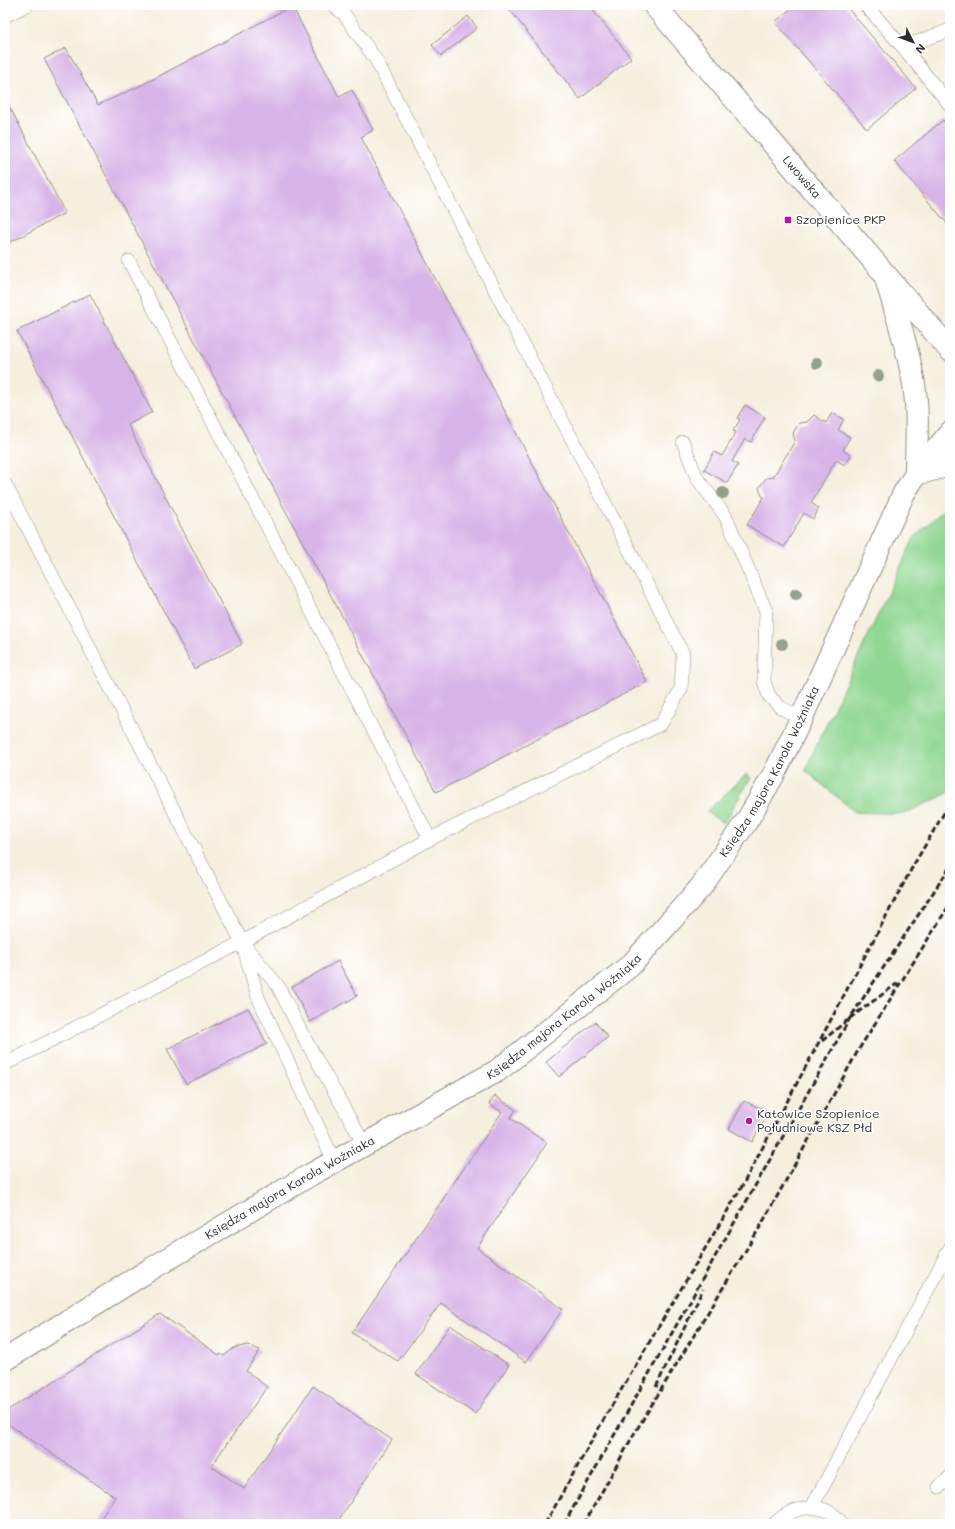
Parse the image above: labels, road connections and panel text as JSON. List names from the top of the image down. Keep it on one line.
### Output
{"streets":{"street":["Lwowska","Księdza majora Karola Woźniaka"]},"crossings":[["Lwowska","Księdza majora Karola Woźniaka"]],"places":{"transit":["Szopienice PKP"],"other":["Katowice Szopienice Południowe KSZ Płd"]},"north":"bottom right"}
